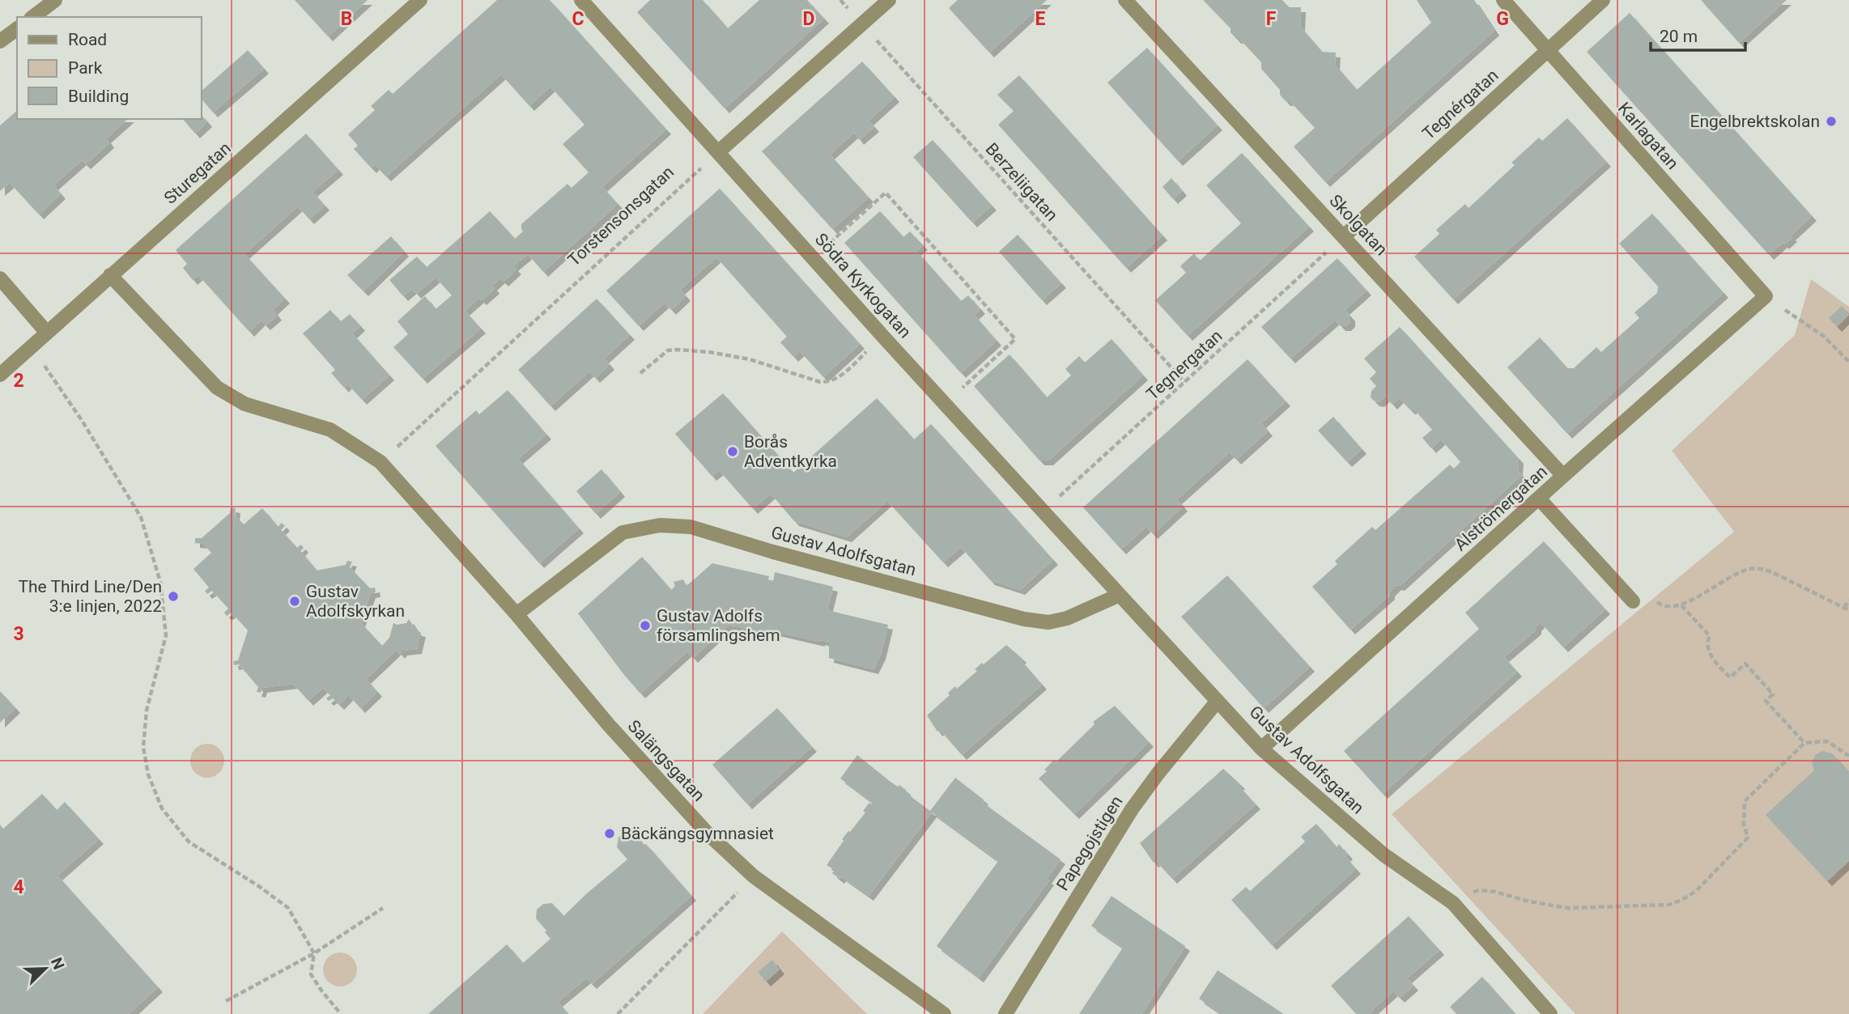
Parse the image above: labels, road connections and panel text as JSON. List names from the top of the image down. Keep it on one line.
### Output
{"streets":{"street":["Tegnérgatan","Karlagatan","Sturegatan","Skolgatan","Södra Kyrkogatan","Alströmergatan","Gustav Adolfsgatan","Salängsgatan","Papegojstigen"],"path":["Berzeliigatan","Torstensonsgatan","Tegnergatan"]},"crossings":[["Tegnérgatan","Karlagatan"],["Tegnérgatan","Skolgatan"],["Tegnérgatan","Tegnergatan"],["Karlagatan","Alströmergatan"],["Berzeliigatan","Tegnergatan"],["Torstensonsgatan","Södra Kyrkogatan"],["Skolgatan","Tegnergatan"],["Skolgatan","Alströmergatan"],["Södra Kyrkogatan","Tegnergatan"],["Södra Kyrkogatan","Gustav Adolfsgatan"],["Alströmergatan","Gustav Adolfsgatan"],["Gustav Adolfsgatan","Salängsgatan"],["Gustav Adolfsgatan","Papegojstigen"]],"places":["Engelbrektskolan","Borås Adventkyrka","The Third Line/Den 3:e linjen, 2022","Gustav Adolfskyrkan","Gustav Adolfs församlingshem","Bäckängsgymnasiet"],"legend":["Road","Park","Building"],"scale_bar":"20 m","north":"top right","grid":{"columns":["B","C","D","E","F","G"],"rows":["2","3","4"]}}
